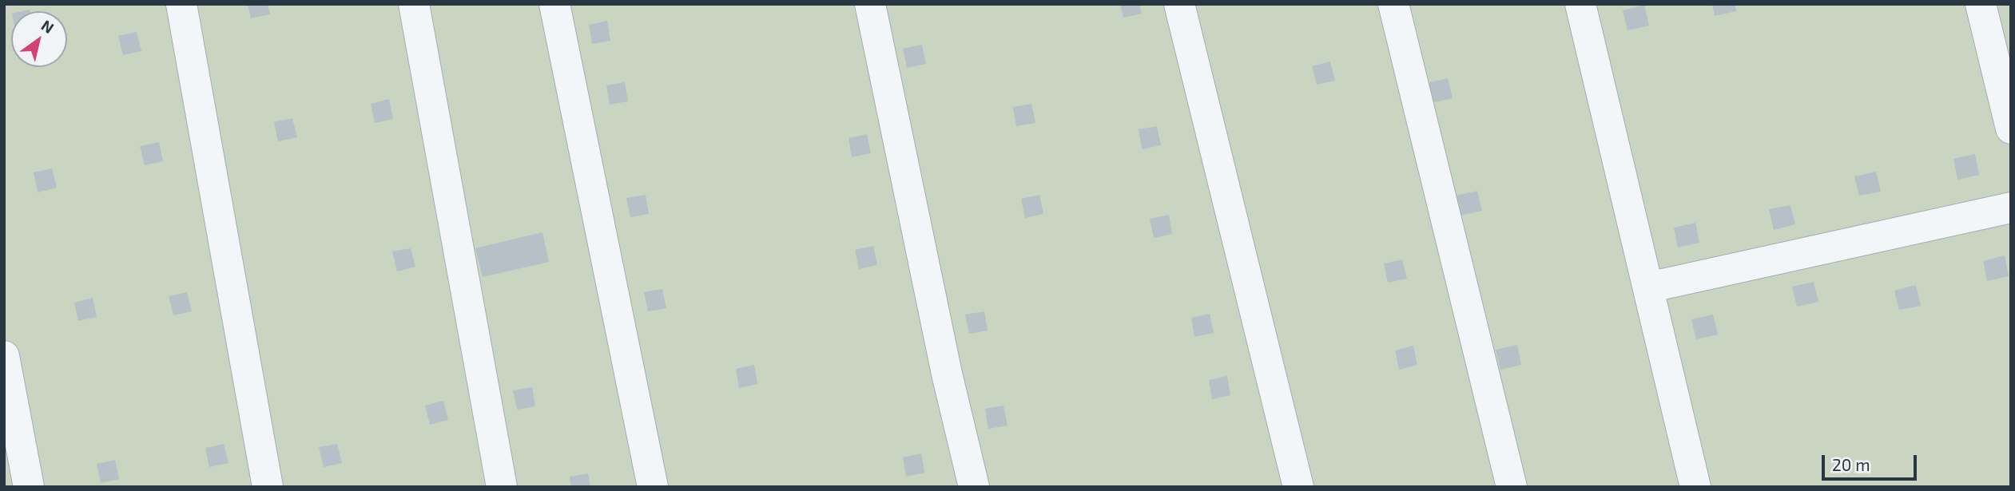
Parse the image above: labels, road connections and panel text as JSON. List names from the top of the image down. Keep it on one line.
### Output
{"scale_bar":"20 m","north":"top right"}
